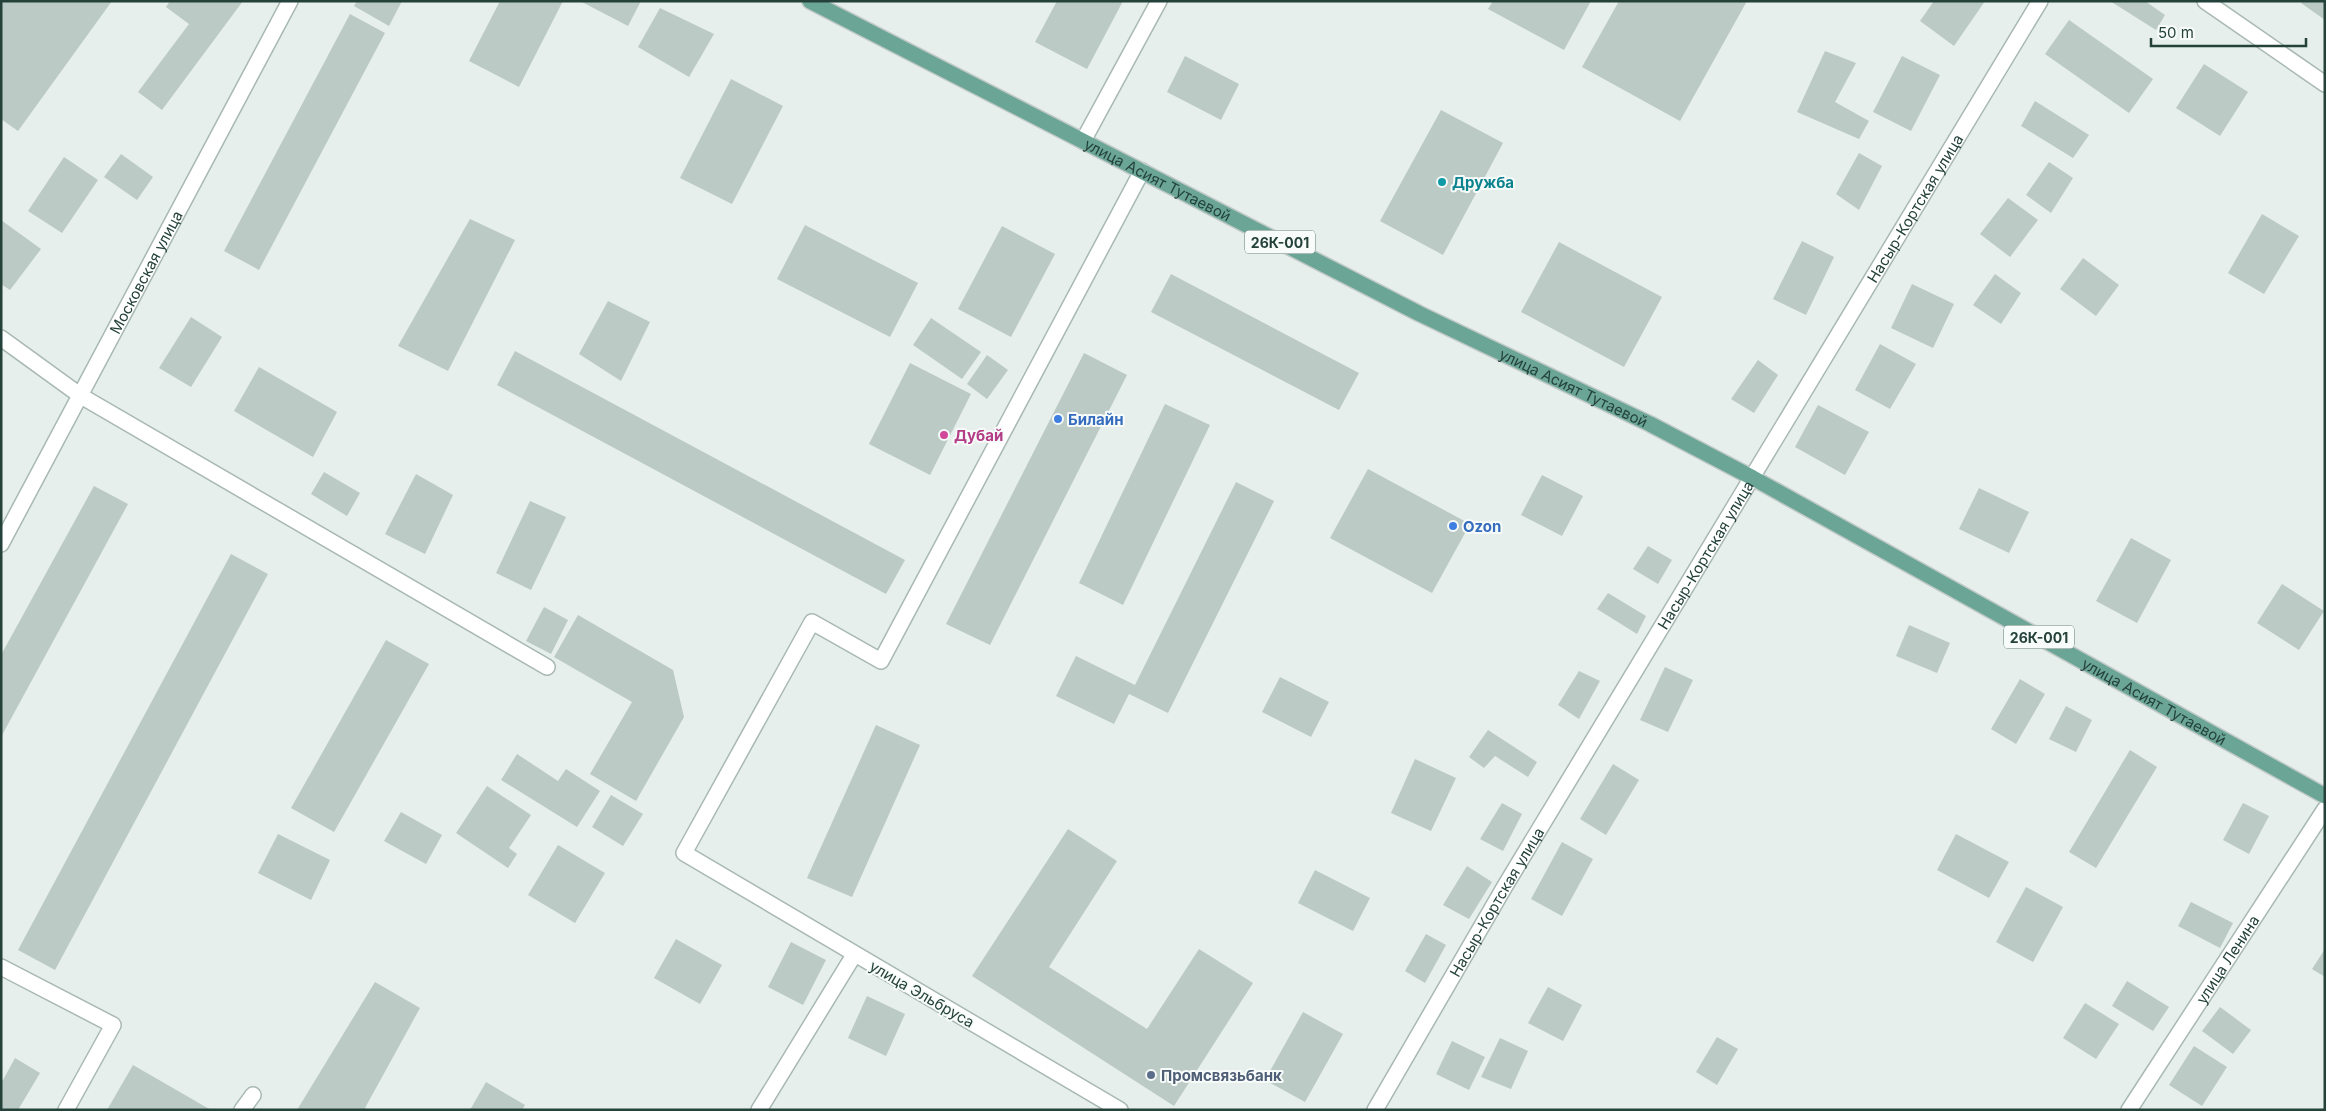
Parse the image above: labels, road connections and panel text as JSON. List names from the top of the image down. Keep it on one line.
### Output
{"streets":{"main road":["улица Асият Тутаевой","26К-001"],"street":["Насыр-Кортская улица","Московская улица","улица Ленина","улица Эльбруса"]},"crossings":[["улица Асият Тутаевой","Насыр-Кортская улица"]],"places":["Дружба","Билайн","Дубай","Ozon","Промсвязьбанк"],"scale_bar":"50 m"}
